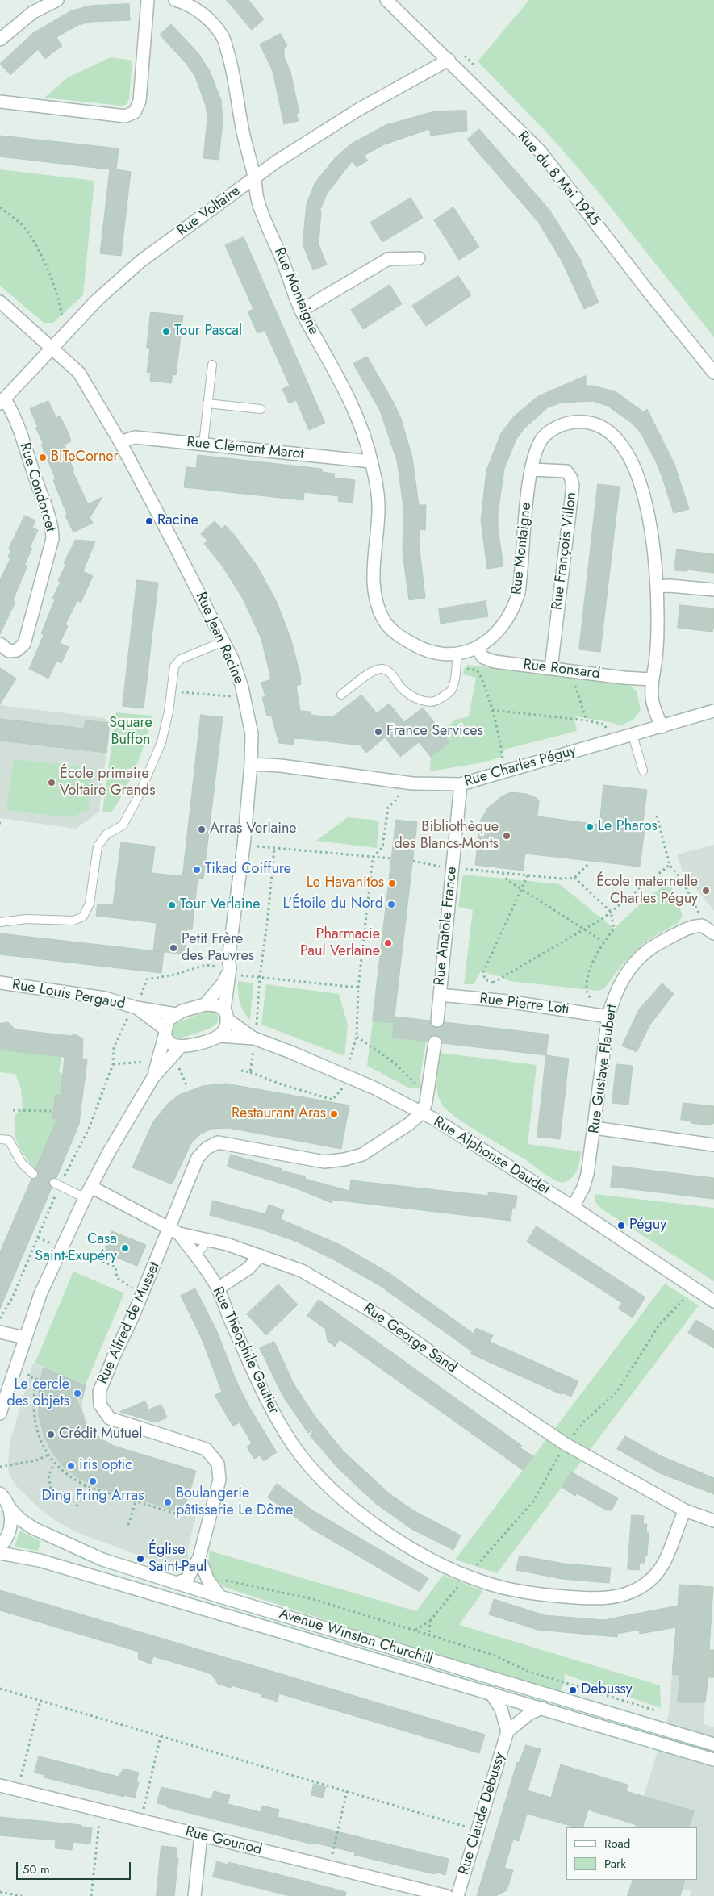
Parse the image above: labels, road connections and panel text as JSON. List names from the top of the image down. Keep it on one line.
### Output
{"streets":{"street":["Rue du 8 Mai 1945","Rue Voltaire","Rue Montaigne","Rue Clément Marot","Rue Condorcet","Rue François Villon","Rue Jean Racine","Rue Ronsard","Rue Charles Péguy","Rue Anatole France","Rue Louis Pergaud","Rue Pierre Loti","Rue Gustave Flaubert","Rue Alphonse Daudet","Rue Alfred de Musset","Rue George Sand","Rue Théophile Gautier","Avenue Winston Churchill","Rue Claude Debussy","Rue Gounod"]},"crossings":[["Rue du 8 Mai 1945","Rue Voltaire"],["Rue Voltaire","Rue Montaigne"],["Rue Voltaire","Rue Condorcet"],["Rue Voltaire","Rue Jean Racine"],["Rue Montaigne","Rue Clément Marot"],["Rue Montaigne","Rue François Villon"],["Rue Montaigne","Rue Ronsard"],["Rue Montaigne","Rue Charles Péguy"],["Rue Clément Marot","Rue Jean Racine"],["Rue François Villon","Rue Ronsard"],["Rue Jean Racine","Rue Charles Péguy"],["Rue Jean Racine","Rue Louis Pergaud"],["Rue Jean Racine","Rue Alphonse Daudet"],["Rue Charles Péguy","Rue Anatole France"],["Rue Anatole France","Rue Pierre Loti"],["Rue Louis Pergaud","Rue Alphonse Daudet"],["Rue Pierre Loti","Rue Gustave Flaubert"],["Rue Gustave Flaubert","Rue Alphonse Daudet"],["Rue Alphonse Daudet","Rue Alfred de Musset"],["Rue Alfred de Musset","Rue George Sand"],["Rue Alfred de Musset","Rue Théophile Gautier"],["Rue Alfred de Musset","Avenue Winston Churchill"],["Rue George Sand","Rue Théophile Gautier"]],"parks":["Square Buffon"],"places":["Tour Pascal","BiTeCorner","Racine","France Services","École primaire Voltaire Grands","Le Pharos","Arras Verlaine","Bibliothèque des Blancs-Monts","Tikad Coiffure","Le Havanitos","École maternelle Charles Péguy","L'Étoile du Nord","Tour Verlaine","Pharmacie Paul Verlaine","Petit Frère des Pauvres","Restaurant Aras","Péguy","Casa Saint-Exupéry","Le cercle des objets","Crédit Mutuel","iris optic","Ding Fring Arras","Boulangerie pâtisserie Le Dôme","Église Saint-Paul","Debussy"],"legend":["Road","Park"],"scale_bar":"50 m"}
